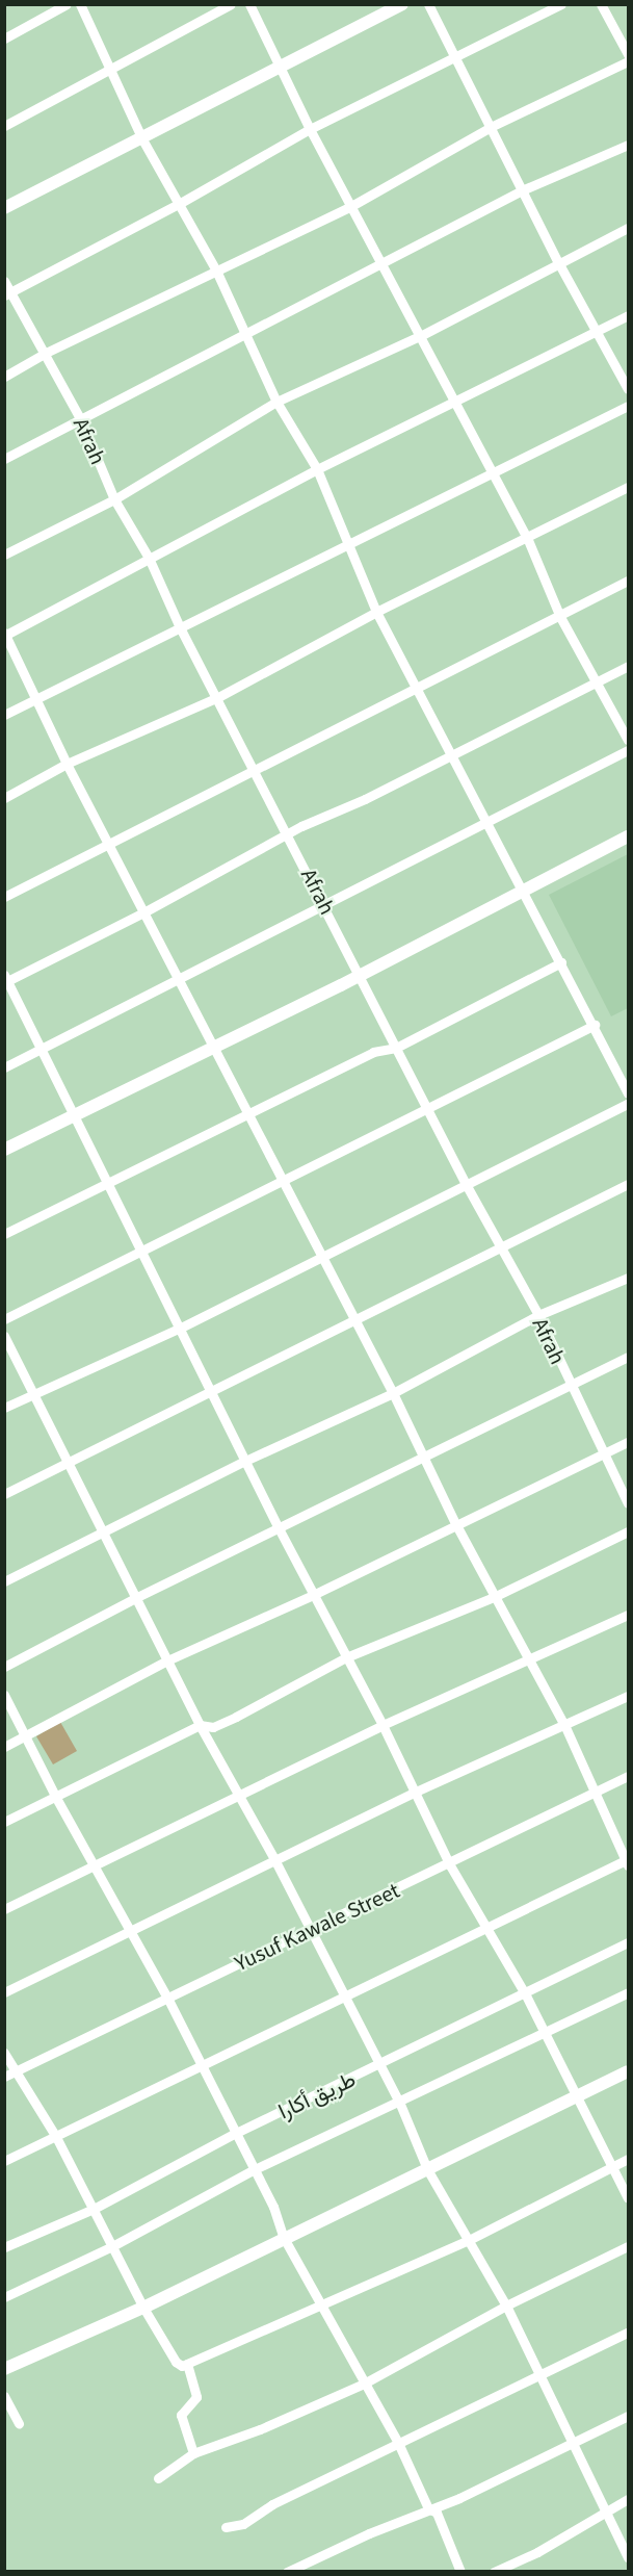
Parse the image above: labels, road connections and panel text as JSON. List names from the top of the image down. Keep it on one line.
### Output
{"streets":{"street":["Afrah","Yusuf Kawale Street","طريق أكارا"]}}
